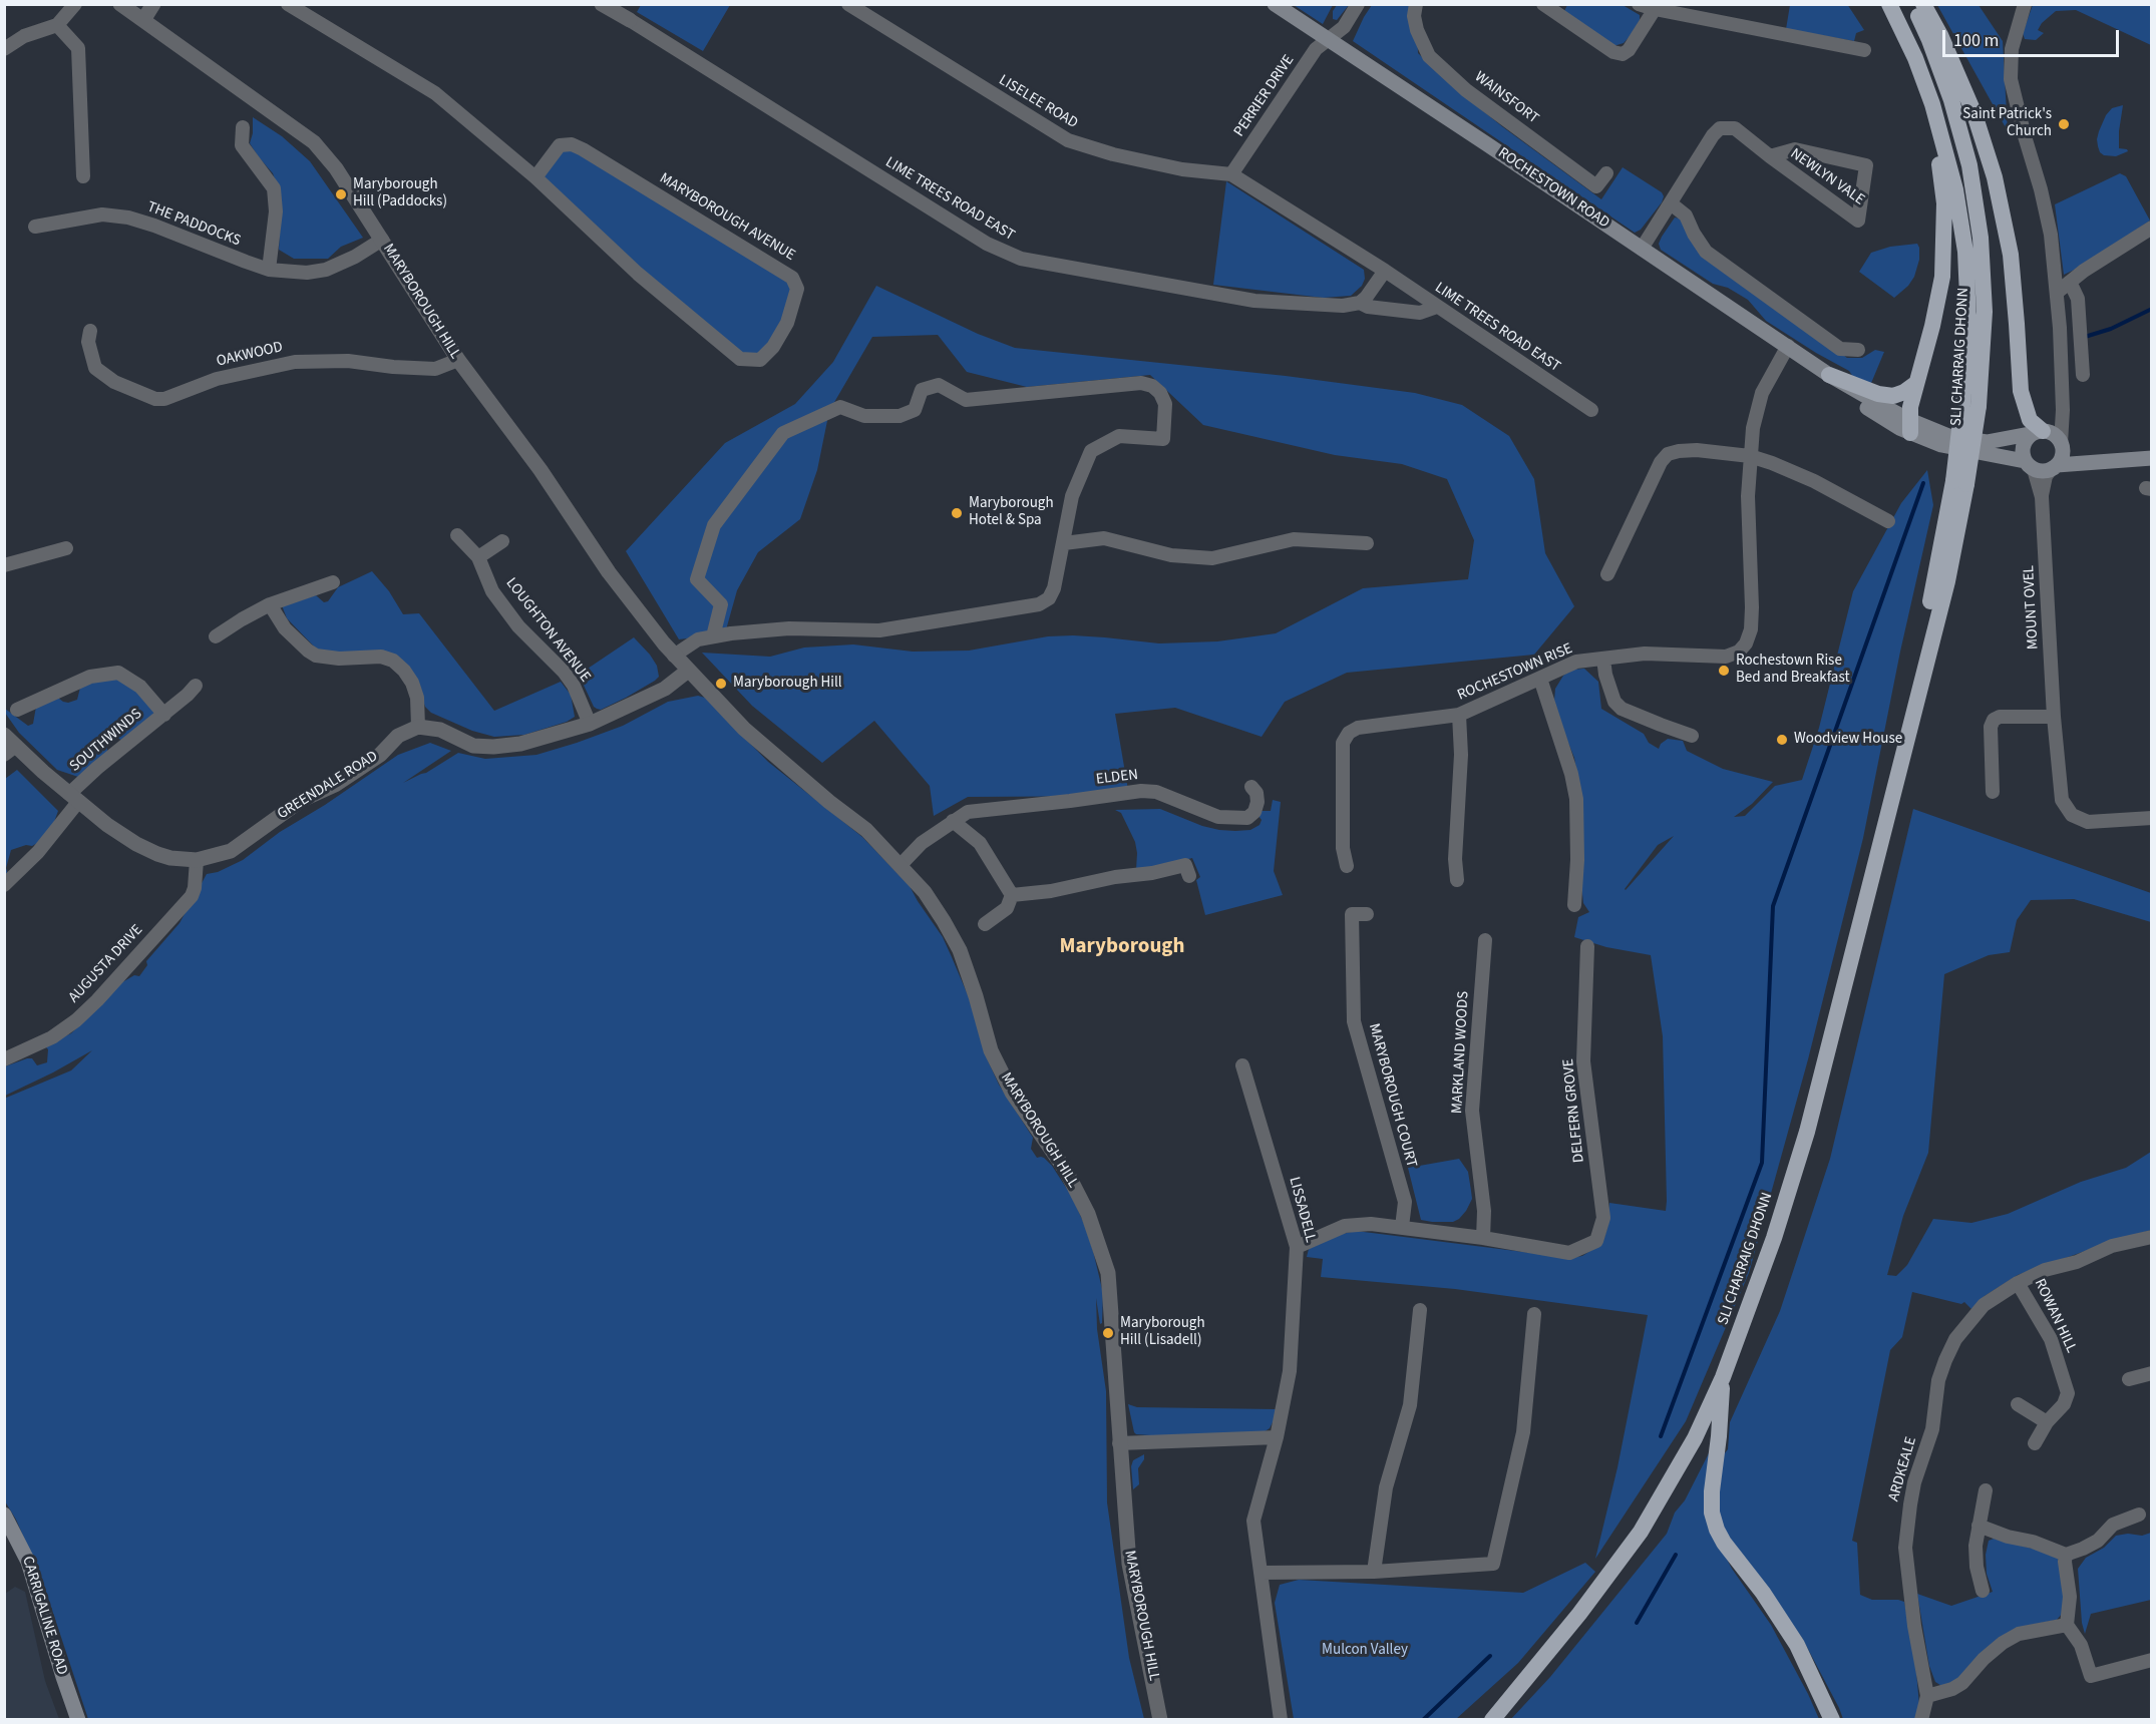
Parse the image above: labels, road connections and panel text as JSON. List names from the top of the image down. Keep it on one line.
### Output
{"streets":{"highway":["SLI CHARRAIG DHONN"],"main road":["ROCHESTOWN ROAD","CARRIGALINE ROAD"],"street":["PERRIER DRIVE","WAINSFORT","LISELEE ROAD","NEWLYN VALE","LIME TREES ROAD EAST","MARYBOROUGH AVENUE","THE PADDOCKS","MARYBOROUGH HILL","OAKWOOD","MOUNT OVEL","LOUGHTON AVENUE","ROCHESTOWN RISE","SOUTHWINDS","ELDEN","GREENDALE ROAD","AUGUSTA DRIVE","MARKLAND WOODS","MARYBOROUGH COURT","DELFERN GROVE","LISSADELL","ROWAN HILL","ARDKEALE"]},"crossings":[["PERRIER DRIVE","LISELEE ROAD"],["PERRIER DRIVE","ROCHESTOWN ROAD"],["PERRIER DRIVE","LIME TREES ROAD EAST"],["LISELEE ROAD","LIME TREES ROAD EAST"],["NEWLYN VALE","ROCHESTOWN ROAD"],["ROCHESTOWN ROAD","MOUNT OVEL"],["ROCHESTOWN ROAD","ROCHESTOWN RISE"],["THE PADDOCKS","MARYBOROUGH HILL"],["MARYBOROUGH HILL","OAKWOOD"],["MARYBOROUGH HILL","ELDEN"],["SOUTHWINDS","GREENDALE ROAD"],["GREENDALE ROAD","AUGUSTA DRIVE"],["MARKLAND WOODS","DELFERN GROVE"],["ROWAN HILL","ARDKEALE"]],"districts":["Maryborough"],"parks":["Mulcon Valley"],"places":["Saint Patrick's Church","Maryborough Hill (Paddocks)","Maryborough Hotel & Spa","Rochestown Rise Bed and Breakfast","Maryborough Hill","Woodview House","Maryborough Hill (Lisadell)"],"scale_bar":"100 m"}
